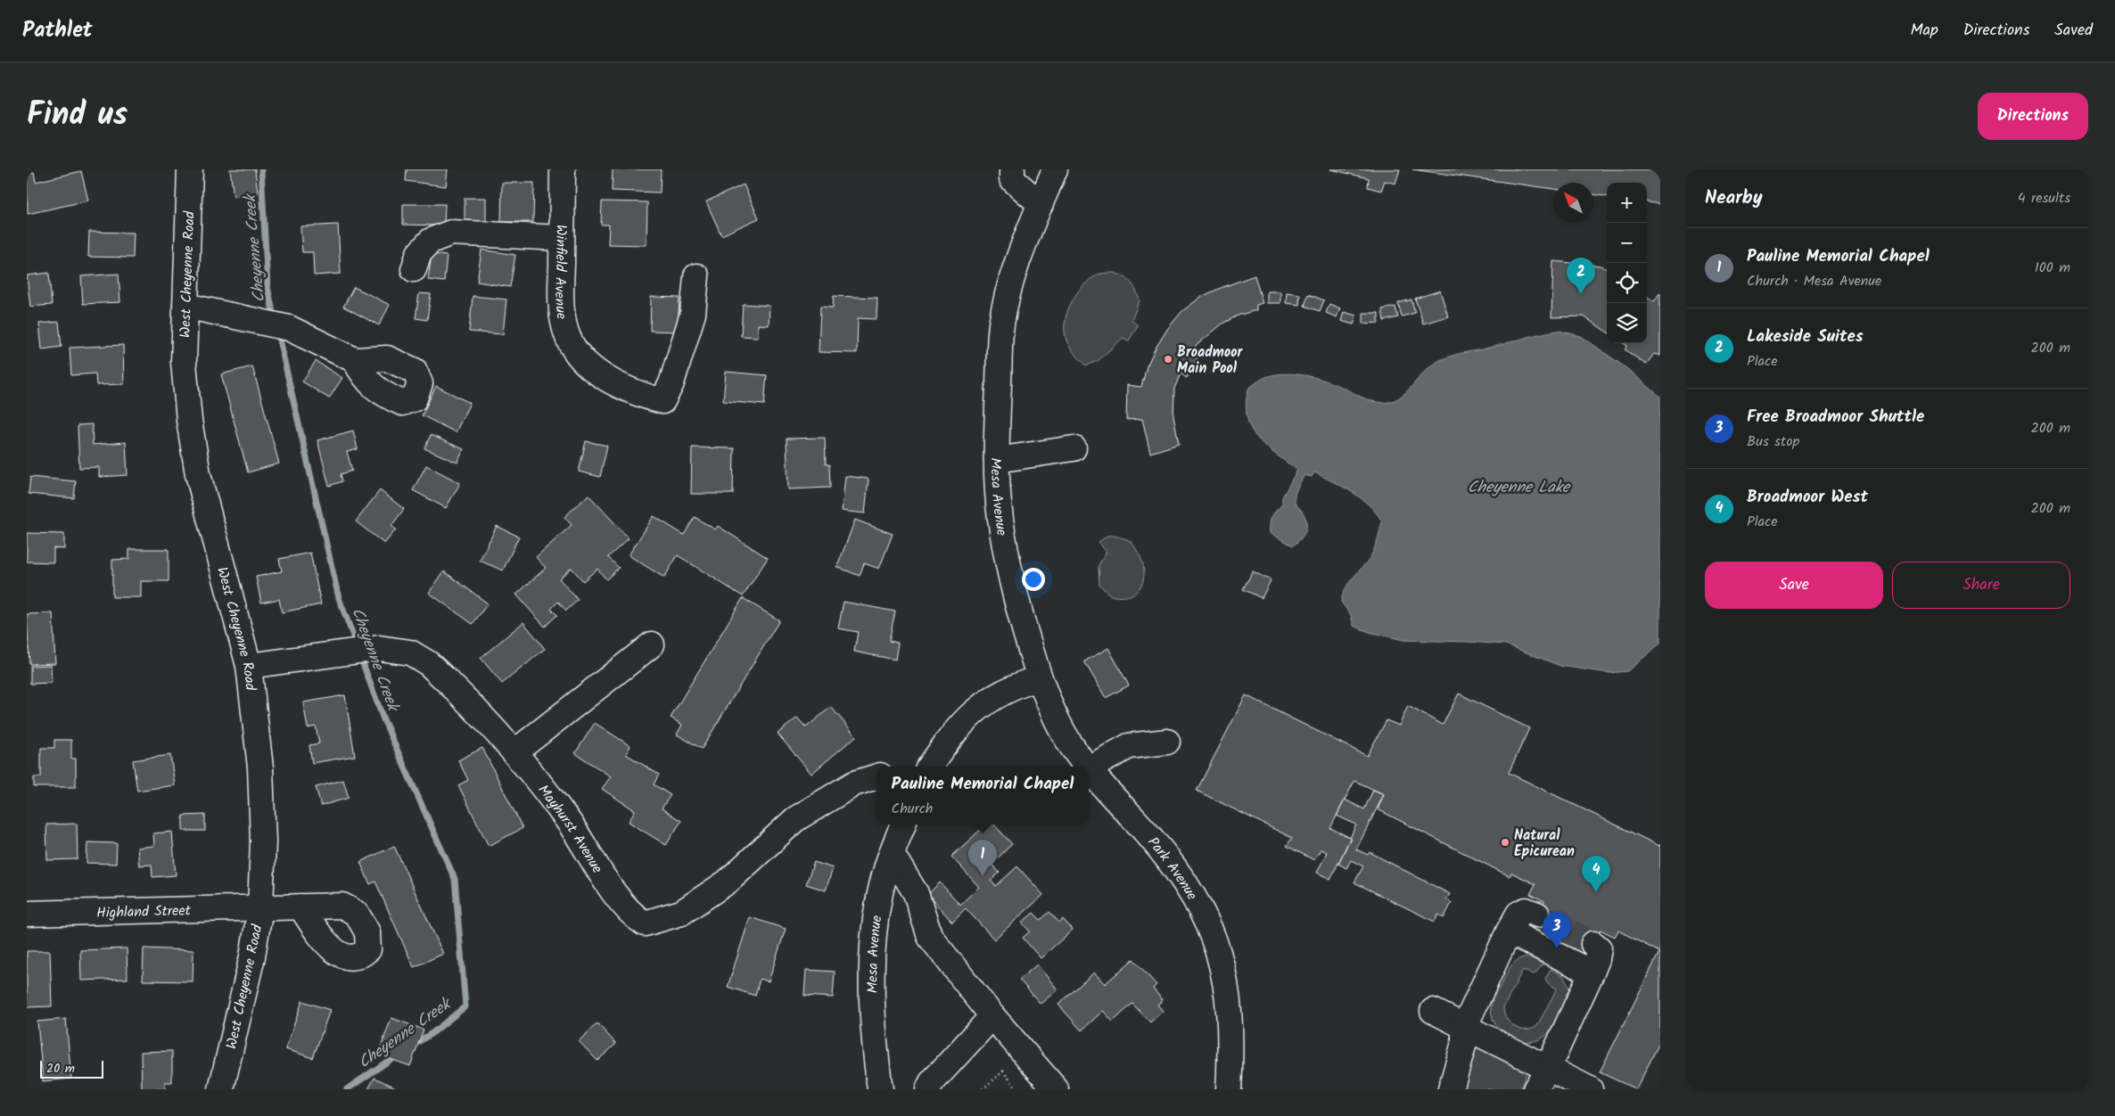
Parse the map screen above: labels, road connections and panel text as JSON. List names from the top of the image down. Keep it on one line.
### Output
{"streets":{"street":["Winfield Avenue","West Cheyenne Road","Mesa Avenue","Mayhurst Avenue","Park Avenue","Highland Street"]},"crossings":[["West Cheyenne Road","Mayhurst Avenue"],["West Cheyenne Road","Highland Street"],["Mesa Avenue","Park Avenue"]],"water":["Cheyenne Creek","Cheyenne Lake"],"places":["Broadmoor Main Pool","Natural Epicurean"],"scale_bar":"20 m","north":"top left","page":{"header":"Pathlet","nav":["Map","Directions","Saved"],"title":"Find us","buttons":["Directions",["Save","Share"]],"heading":["Nearby","4 results"],"map_buttons":["+","−"],"list":[{"mark":"1","name":"Pauline Memorial Chapel","note":"Church · Mesa Avenue","value":"100 m"},{"mark":"2","name":"Lakeside Suites","note":"Place","value":"200 m"},{"mark":"3","name":"Free Broadmoor Shuttle","note":"Bus stop","value":"200 m"},{"mark":"4","name":"Broadmoor West","note":"Place","value":"200 m"}],"pins":["2","1","4","3"],"popup":["Pauline Memorial Chapel","Church"],"scale":"20 m"}}
